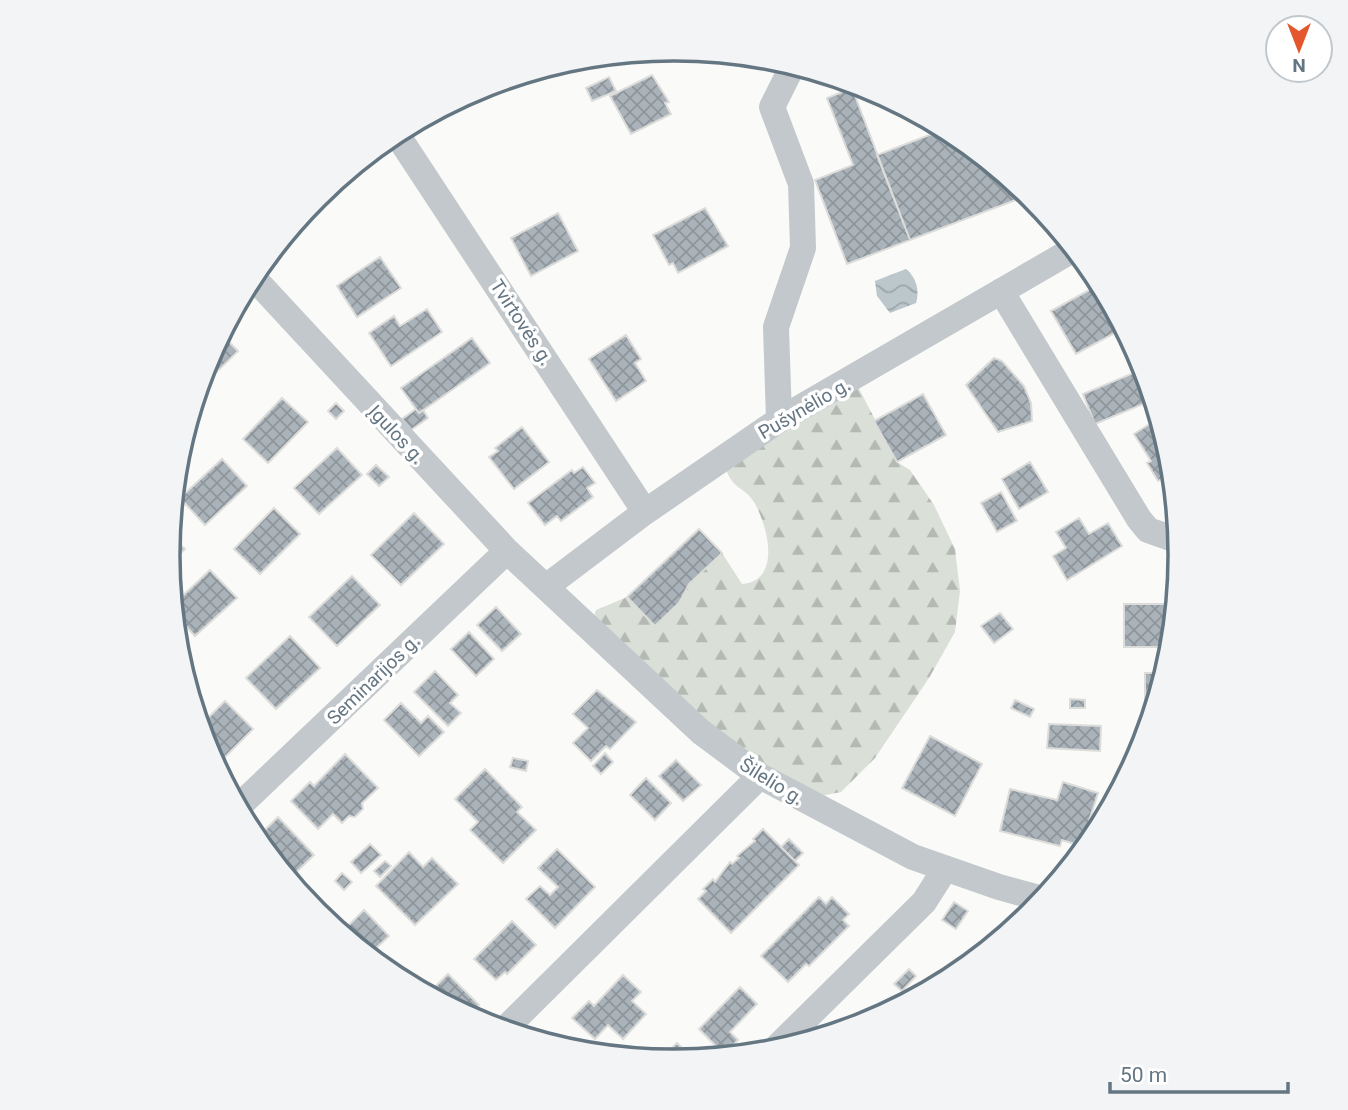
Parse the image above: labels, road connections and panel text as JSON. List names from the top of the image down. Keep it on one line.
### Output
{"streets":{"street":["Tvirtovės g.","Pušynėlio g.","Įgulos g.","Seminarijos g.","Šilelio g."]},"crossings":[["Tvirtovės g.","Pušynėlio g."],["Pušynėlio g.","Įgulos g."],["Pušynėlio g.","Šilelio g."],["Įgulos g.","Seminarijos g."],["Įgulos g.","Šilelio g."]],"scale_bar":"50 m","north":"bottom"}
